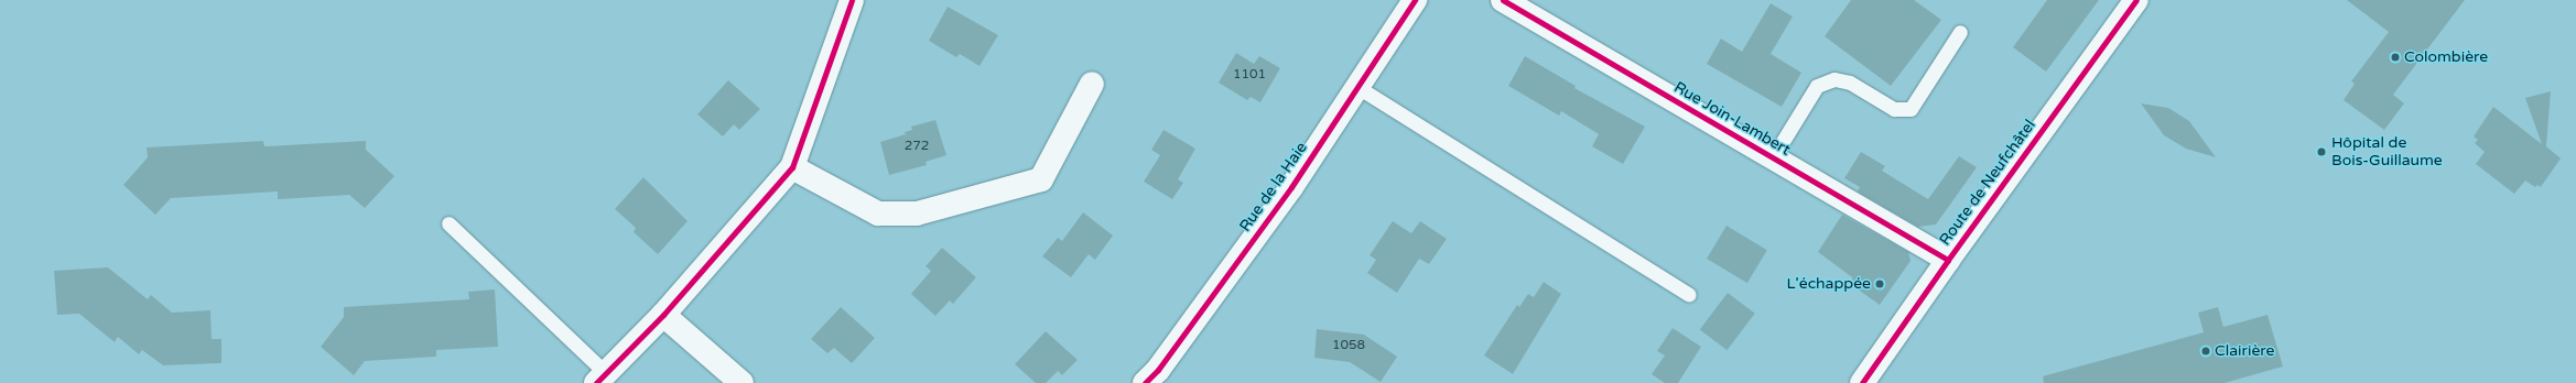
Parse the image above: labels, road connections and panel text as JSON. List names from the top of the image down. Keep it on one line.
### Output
{"streets":{"street":["Rue Join-Lambert","Route de Neufchâtel","Rue de la Haie"]},"crossings":[["Rue Join-Lambert","Route de Neufchâtel"]],"places":["Colombière","Hôpital de Bois-Guillaume","L'échappée","Clairière"],"house_numbers":["1101","272","1058"]}
